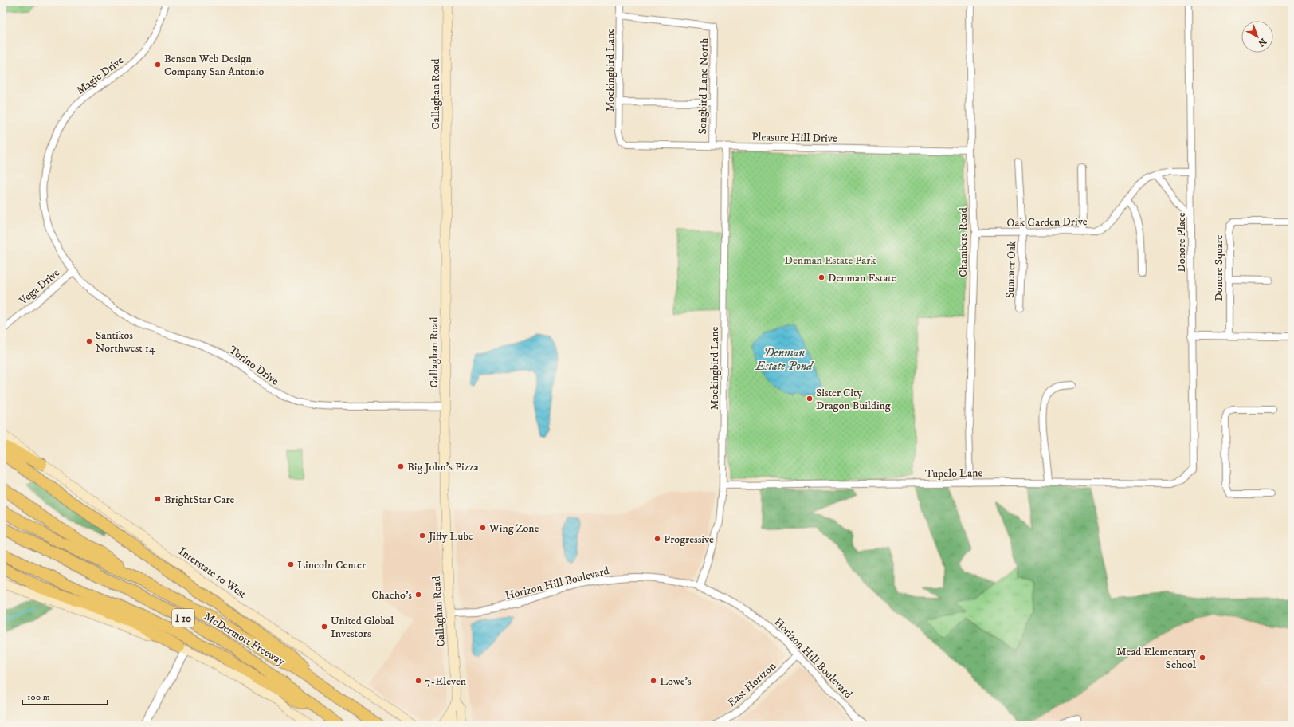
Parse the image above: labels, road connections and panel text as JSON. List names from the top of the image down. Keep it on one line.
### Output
{"streets":{"highway":["I 10","McDermott Freeway"],"main road":["Callaghan Road","Interstate 10 West"],"street":["Mockingbird Lane","Magic Drive","Songbird Lane North","Pleasure Hill Drive","Oak Garden Drive","Chambers Road","Donore Place","Donore Square","Summer Oak","Vega Drive","Torino Drive","Tupelo Lane","Horizon Hill Boulevard","East Horizon"]},"crossings":[["Mockingbird Lane","Songbird Lane North"],["Mockingbird Lane","Pleasure Hill Drive"],["Mockingbird Lane","Tupelo Lane"],["Mockingbird Lane","Horizon Hill Boulevard"],["Magic Drive","Vega Drive"],["Magic Drive","Torino Drive"],["Songbird Lane North","Pleasure Hill Drive"],["Callaghan Road","Torino Drive"],["Callaghan Road","Horizon Hill Boulevard"],["Pleasure Hill Drive","Chambers Road"],["Oak Garden Drive","Chambers Road"],["Oak Garden Drive","Donore Place"],["Oak Garden Drive","Summer Oak"],["Chambers Road","Tupelo Lane"],["Donore Place","Tupelo Lane"],["Vega Drive","Torino Drive"],["Horizon Hill Boulevard","East Horizon"]],"water":["Denman Estate Pond"],"parks":["Denman Estate Park"],"places":["Benson Web Design Company San Antonio","Denman Estate","Santikos Northwest 14","Sister City Dragon Building","Big John's Pizza","BrightStar Care","Wing Zone","Jiffy Lube","Progressive","Lincoln Center","Chacho's","United Global Investors","Mead Elementary School","7-Eleven","Lowe's"],"scale_bar":"100 m","north":"bottom right"}
